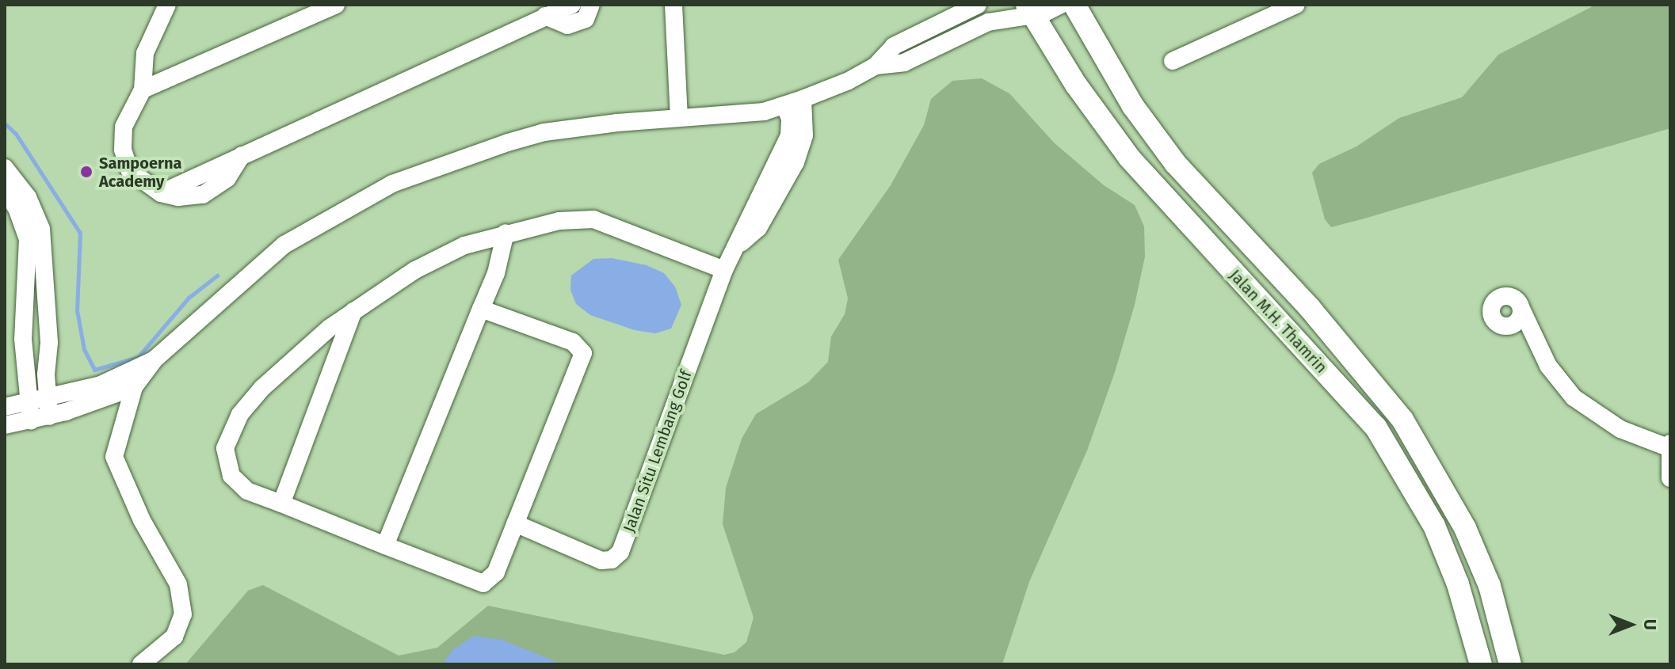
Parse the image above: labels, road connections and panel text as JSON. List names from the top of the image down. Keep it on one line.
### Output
{"streets":{"main road":["Jalan M.H. Thamrin"],"street":["Jalan Situ Lembang Golf"]},"places":["Sampoerna Academy"],"north":"right"}
